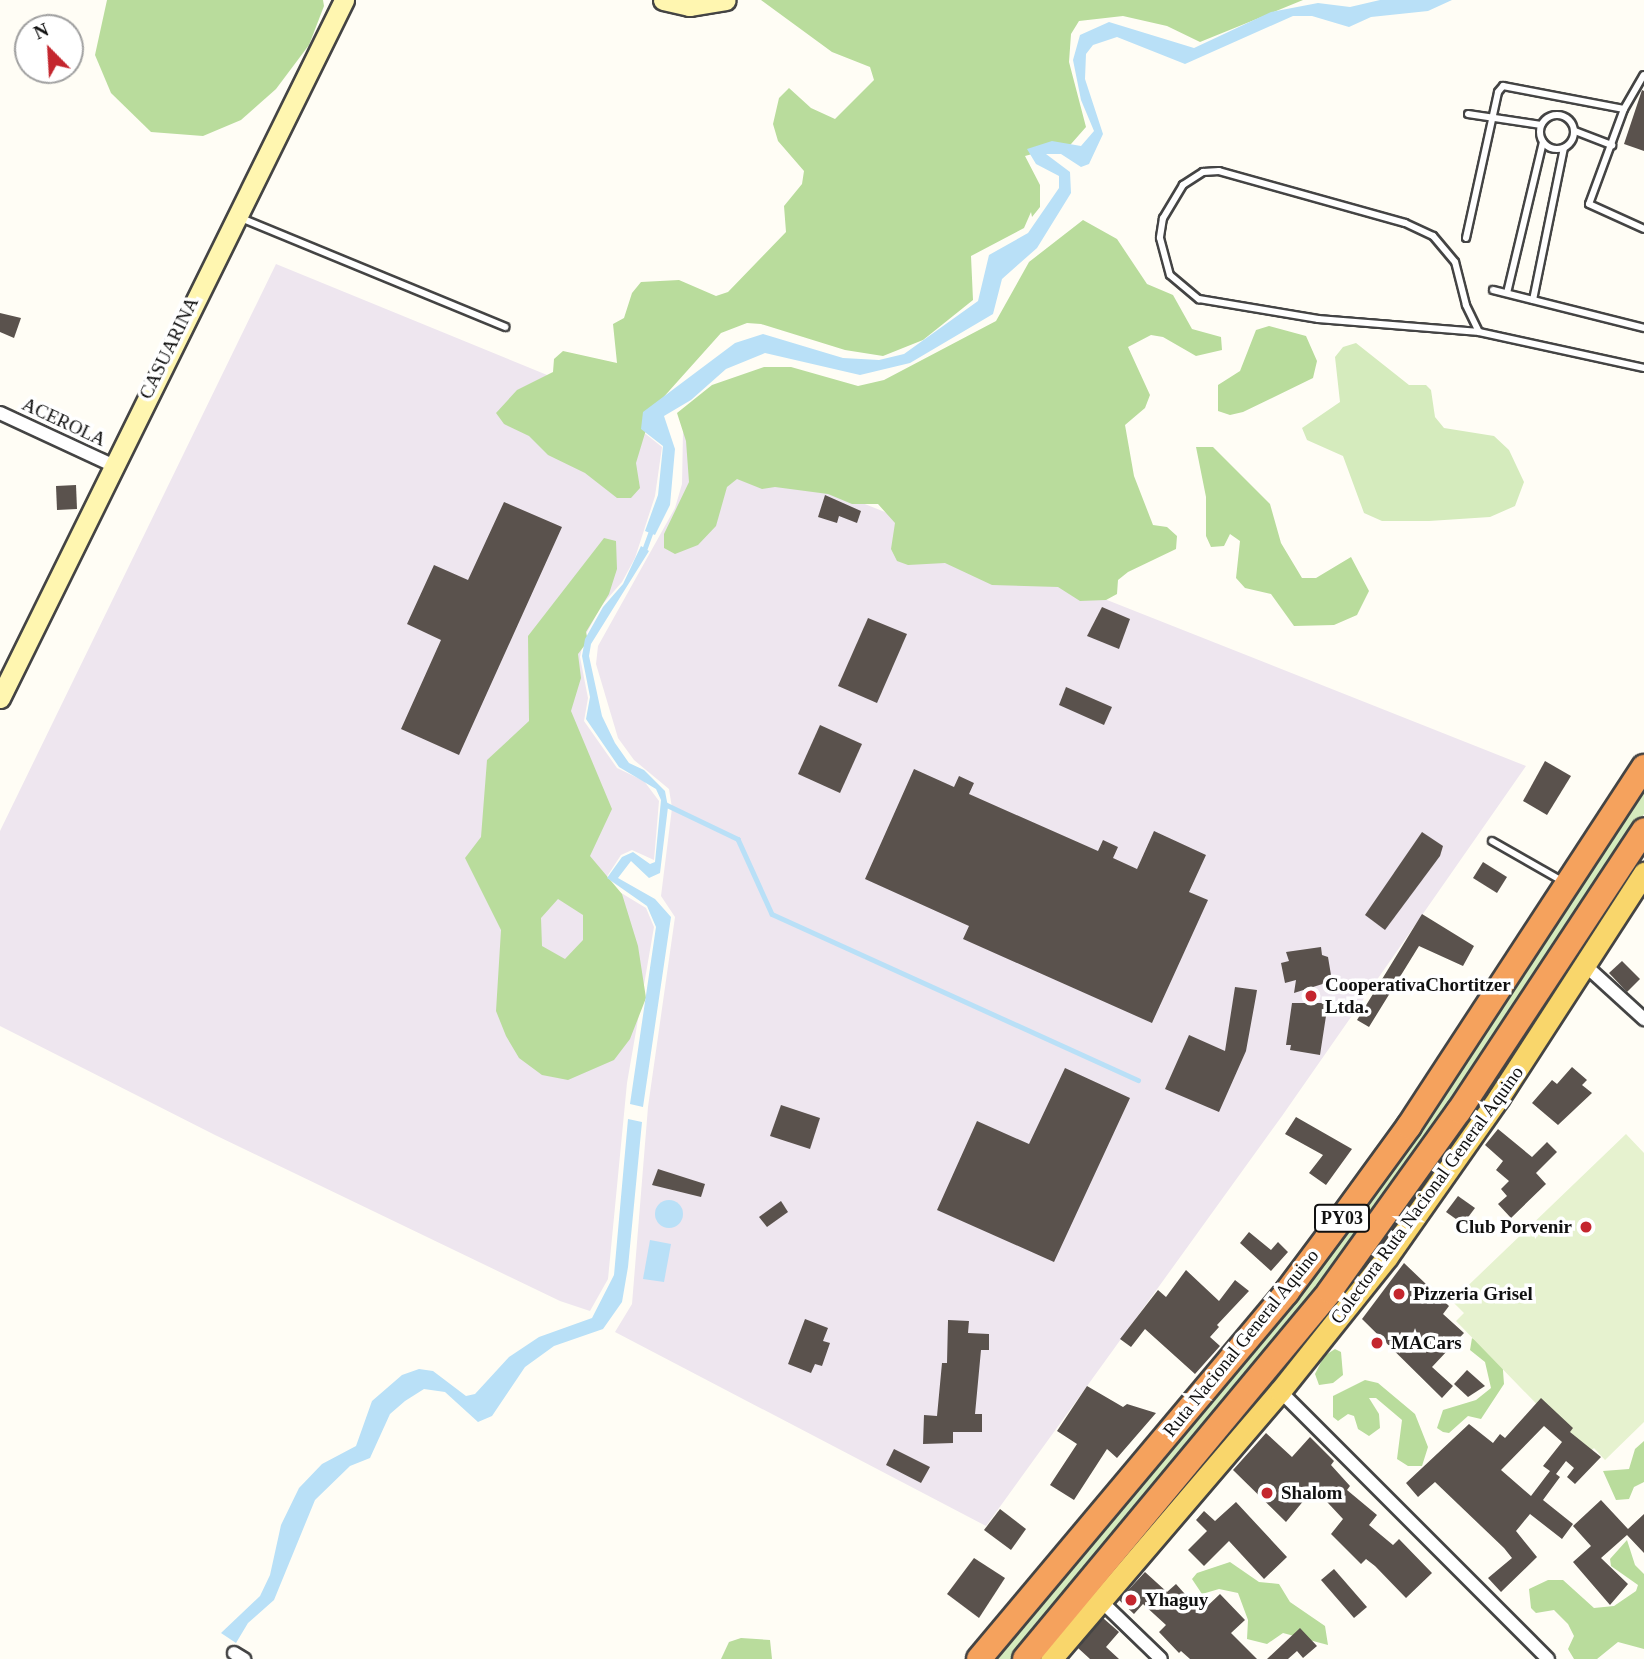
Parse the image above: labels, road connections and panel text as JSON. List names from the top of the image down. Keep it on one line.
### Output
{"streets":{"highway":["PY03","Ruta Nacional General Aquino"],"main road":["Colectora Ruta Nacional General Aquino"],"street":["CASUARINA","ACEROLA"]},"crossings":[["CASUARINA","ACEROLA"]],"places":["CooperativaChortitzer Ltda.","Club Porvenir","Pizzeria Grisel","MACars","Shalom","Yhaguy"],"north":"top left"}
